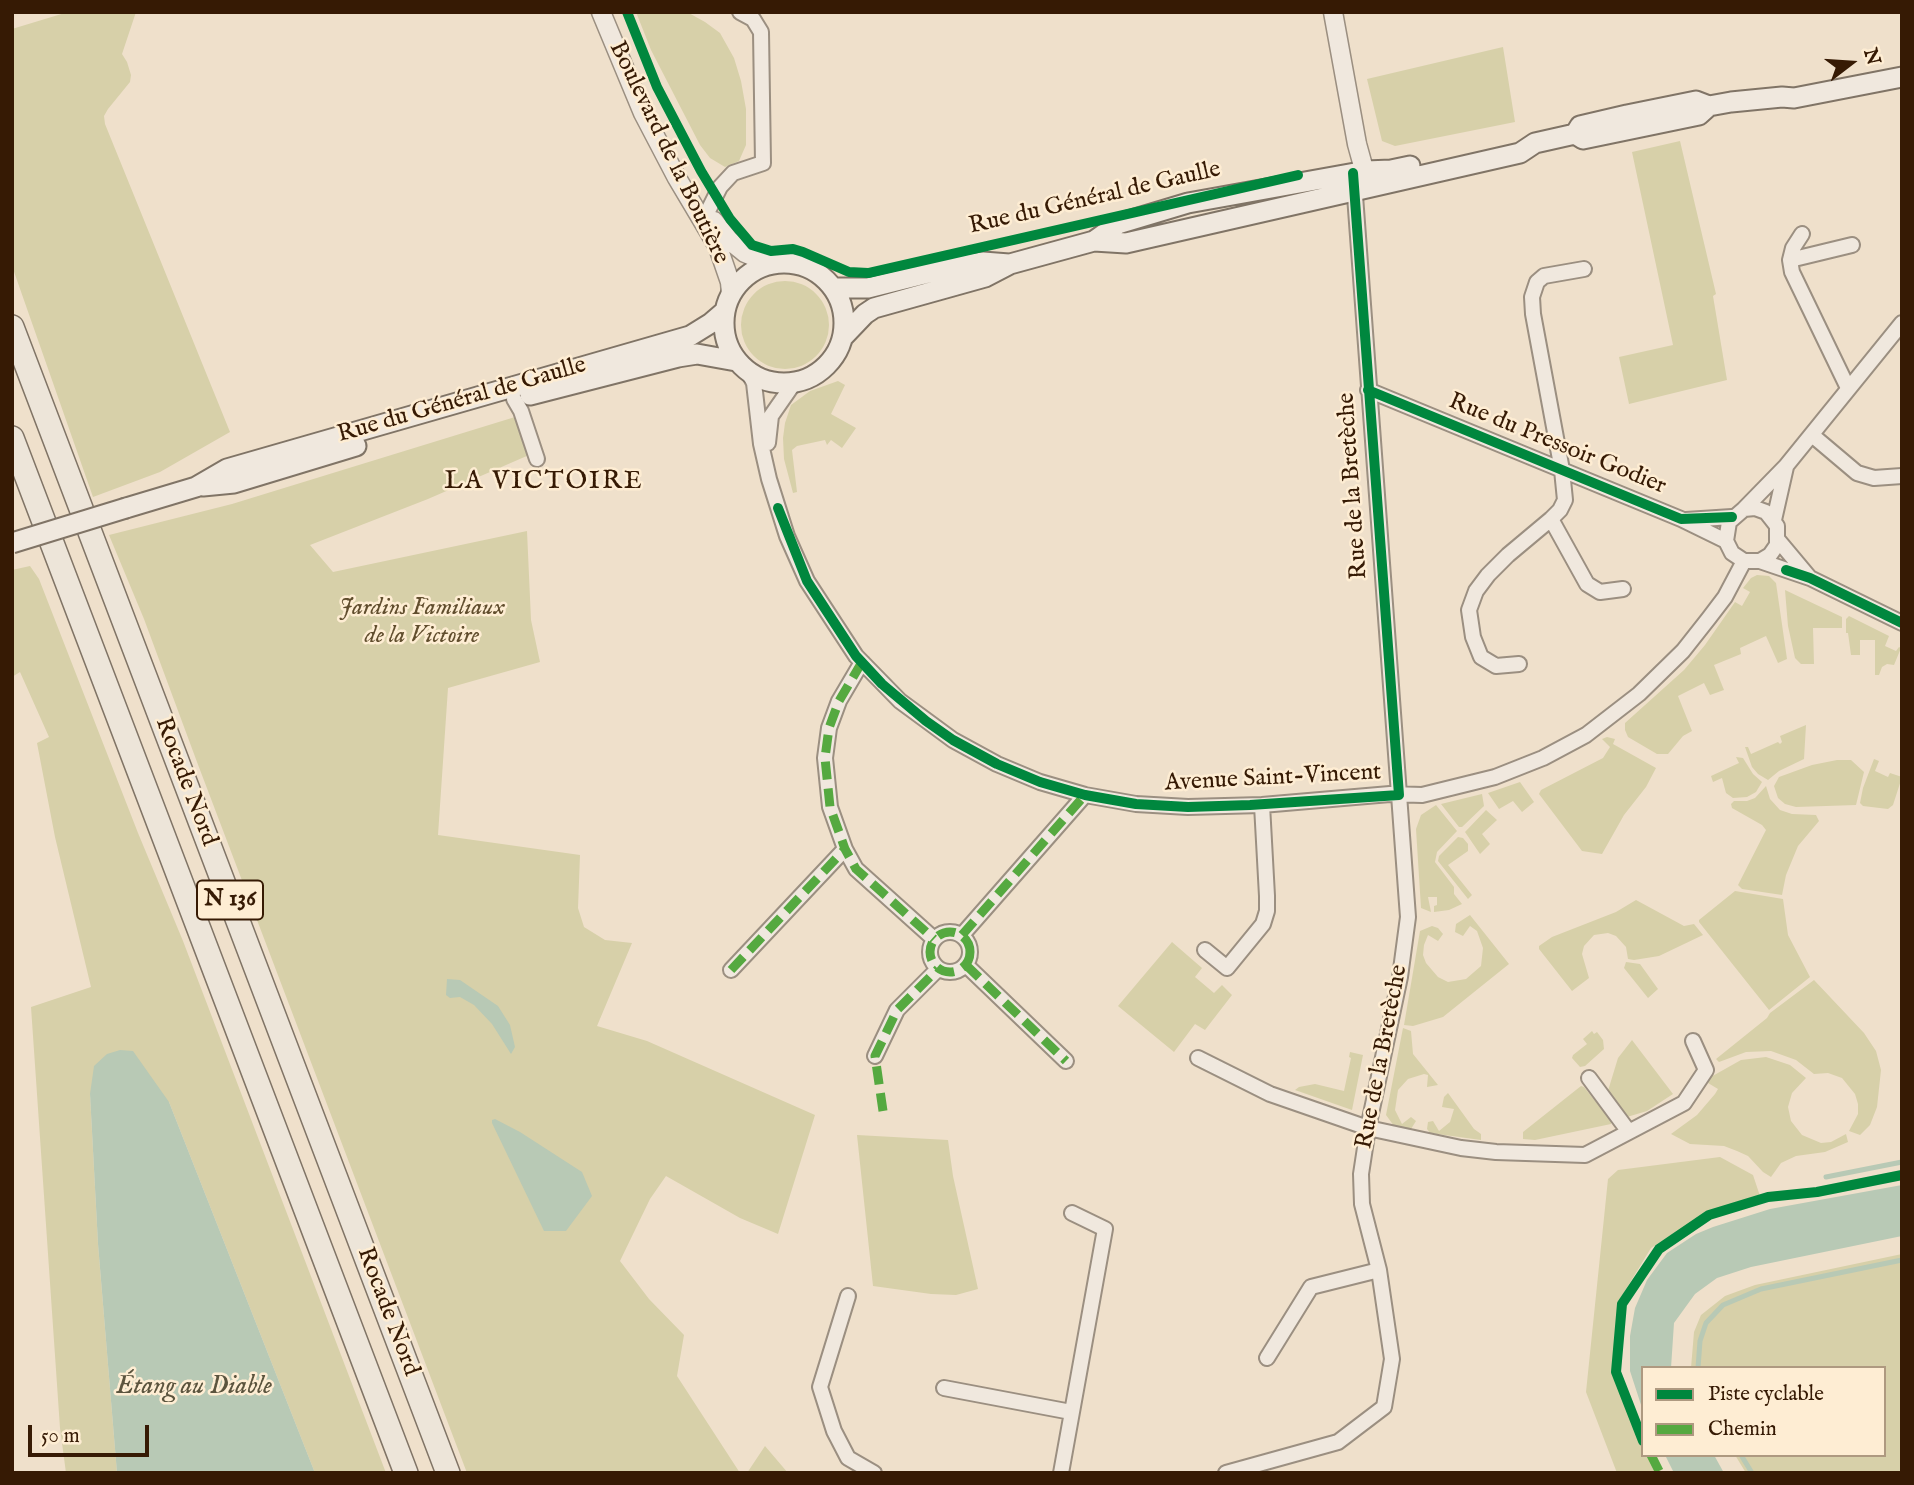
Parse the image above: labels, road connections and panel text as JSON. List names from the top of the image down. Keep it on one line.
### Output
{"streets":{"highway":["Rocade Nord","N 136"],"main road":["Rue du Général de Gaulle"],"street":["Boulevard de la Boutière","Rue du Pressoir Godier","Rue de la Bretèche","Avenue Saint-Vincent"]},"crossings":[["Boulevard de la Boutière","Rue du Général de Gaulle"],["Boulevard de la Boutière","Avenue Saint-Vincent"],["Rue du Général de Gaulle","Rue de la Bretèche"],["Rue du Général de Gaulle","Avenue Saint-Vincent"],["Rue du Pressoir Godier","Rue de la Bretèche"],["Rue du Pressoir Godier","Avenue Saint-Vincent"],["Rue de la Bretèche","Avenue Saint-Vincent"]],"districts":["LA VICTOIRE"],"water":["Étang au Diable"],"parks":["Jardins Familiaux de la Victoire"],"legend":["Piste cyclable","Chemin"],"scale_bar":"50 m","north":"right"}
